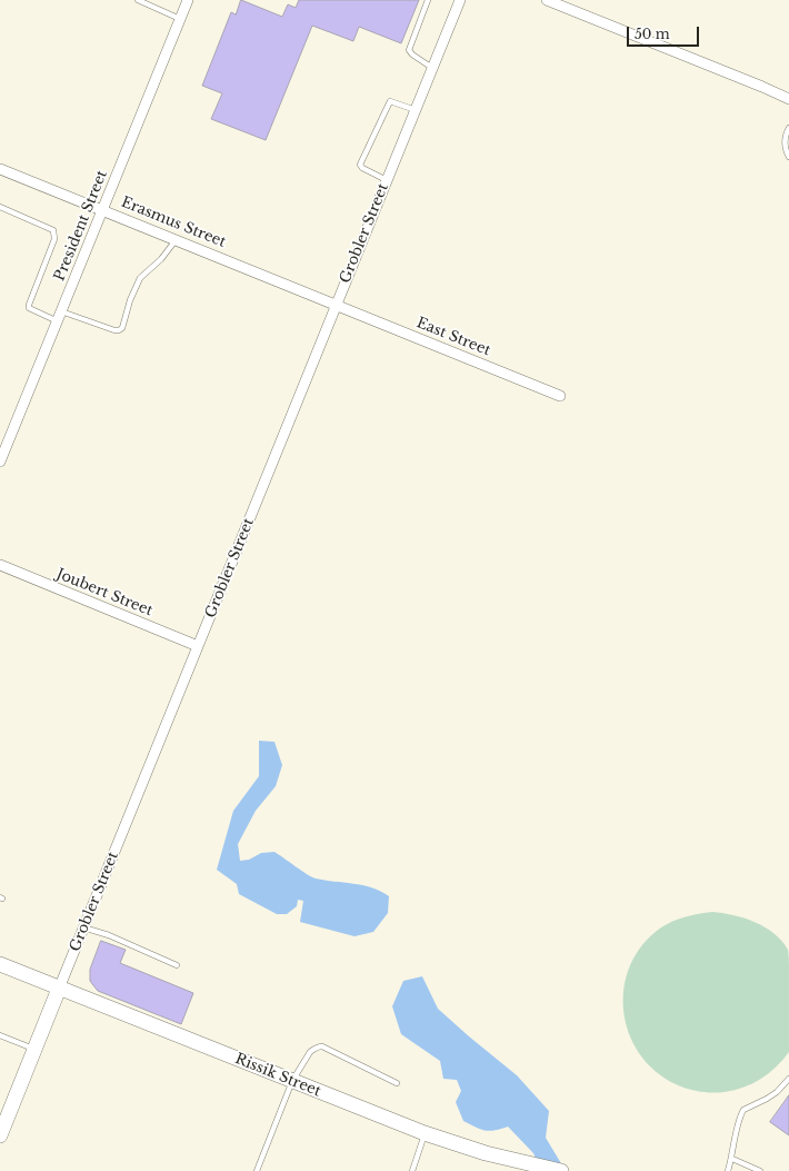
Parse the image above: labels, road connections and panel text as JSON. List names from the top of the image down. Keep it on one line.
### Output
{"streets":{"main road":["Grobler Street","Rissik Street"],"street":["Erasmus Street","President Street","East Street","Joubert Street"]},"crossings":[["Erasmus Street","President Street"],["Erasmus Street","Grobler Street"],["Erasmus Street","East Street"],["Grobler Street","East Street"],["Grobler Street","Joubert Street"],["Grobler Street","Rissik Street"]],"scale_bar":"50 m"}
